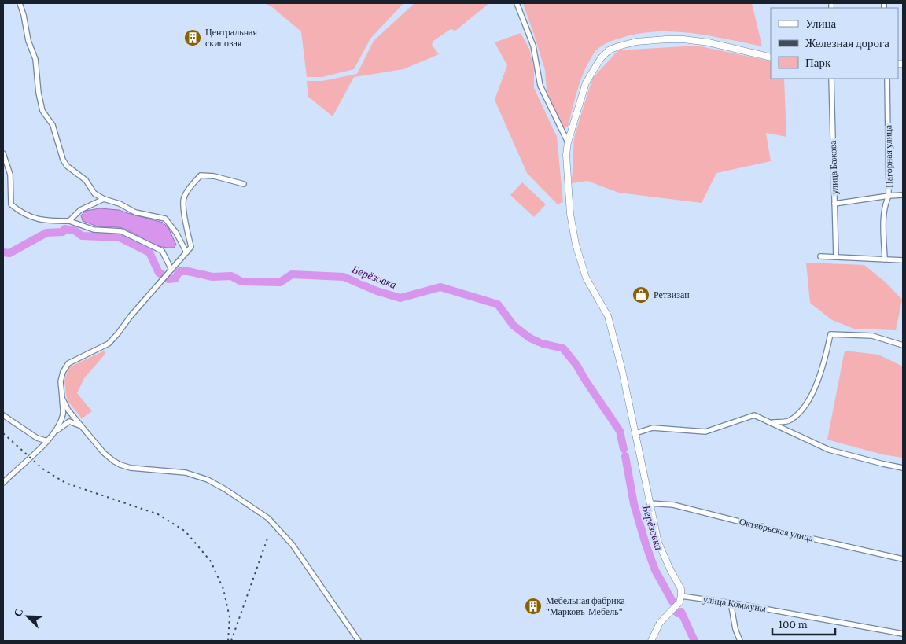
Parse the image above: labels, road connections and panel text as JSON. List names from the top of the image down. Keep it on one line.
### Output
{"streets":{"street":["Нагорная улица","улица Бажова","Октябрьская улица","улица Коммуны"]},"water":["Берёзовка"],"places":{"building":["Центральная скиповая","Мебельная фабрика \"Марковъ-Мебель\""],"shop":["Ретвизан"]},"legend":["Улица","Железная дорога","Парк"],"scale_bar":"100 m","north":"top left"}
